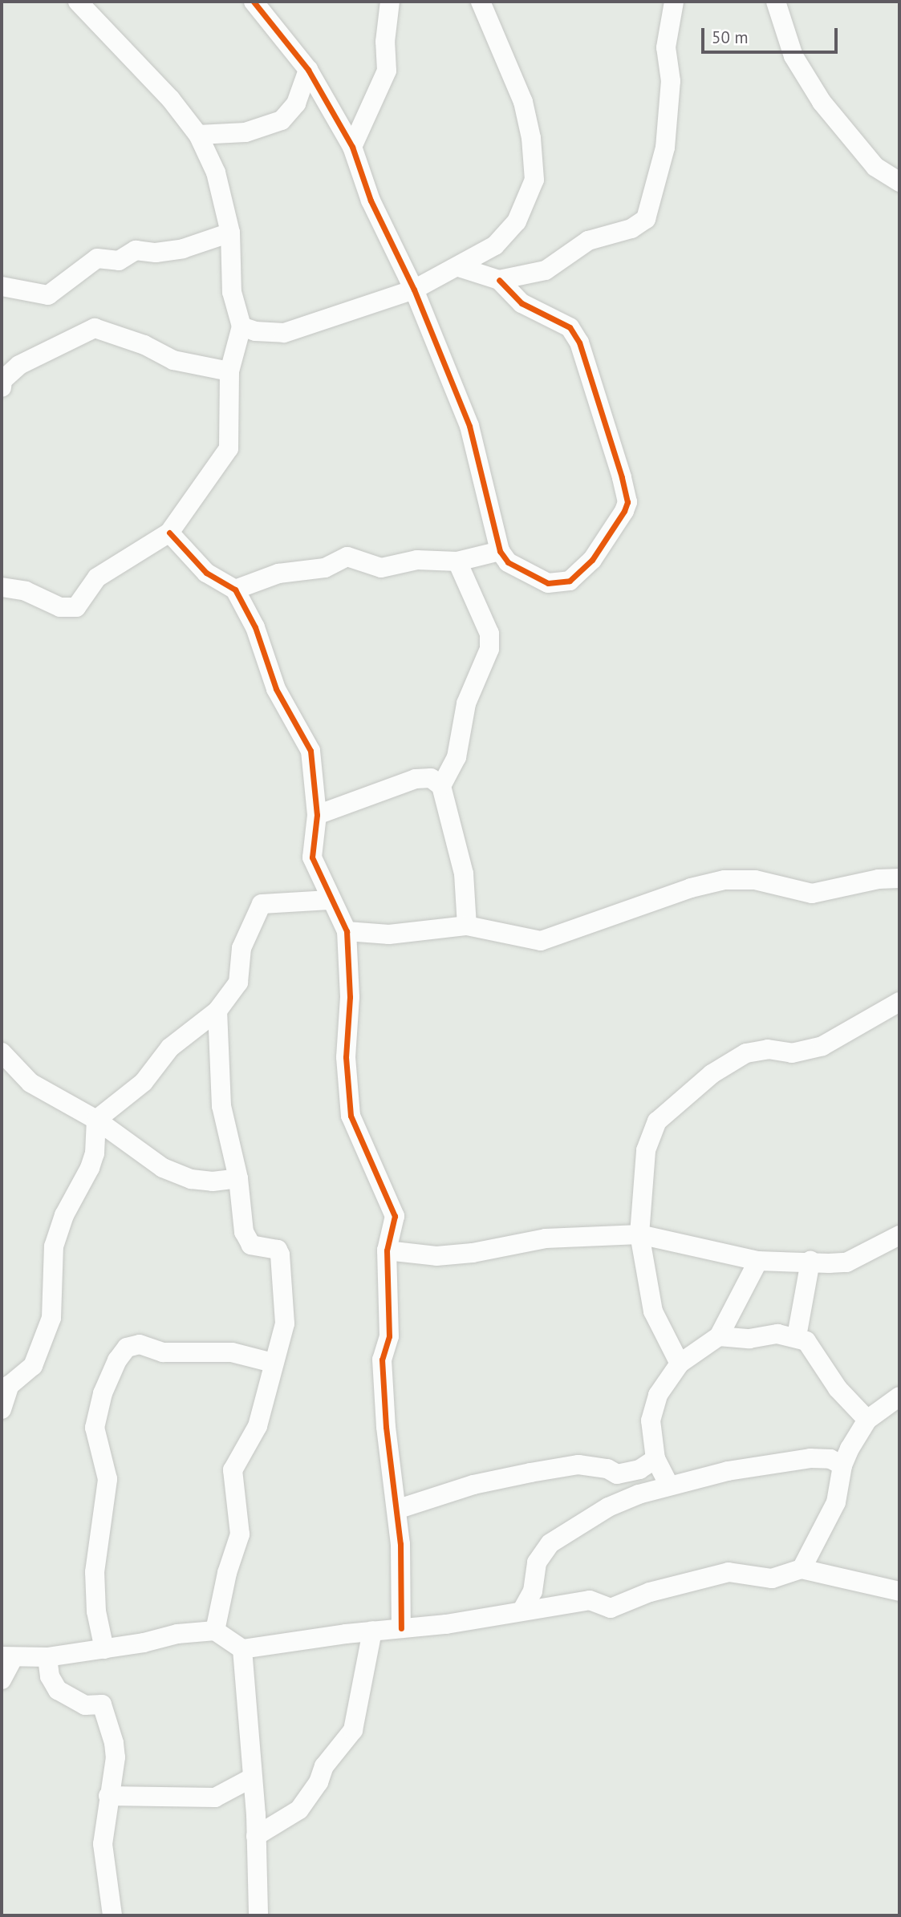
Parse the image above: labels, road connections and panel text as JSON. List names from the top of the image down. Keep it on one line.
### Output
{"scale_bar":"50 m"}
